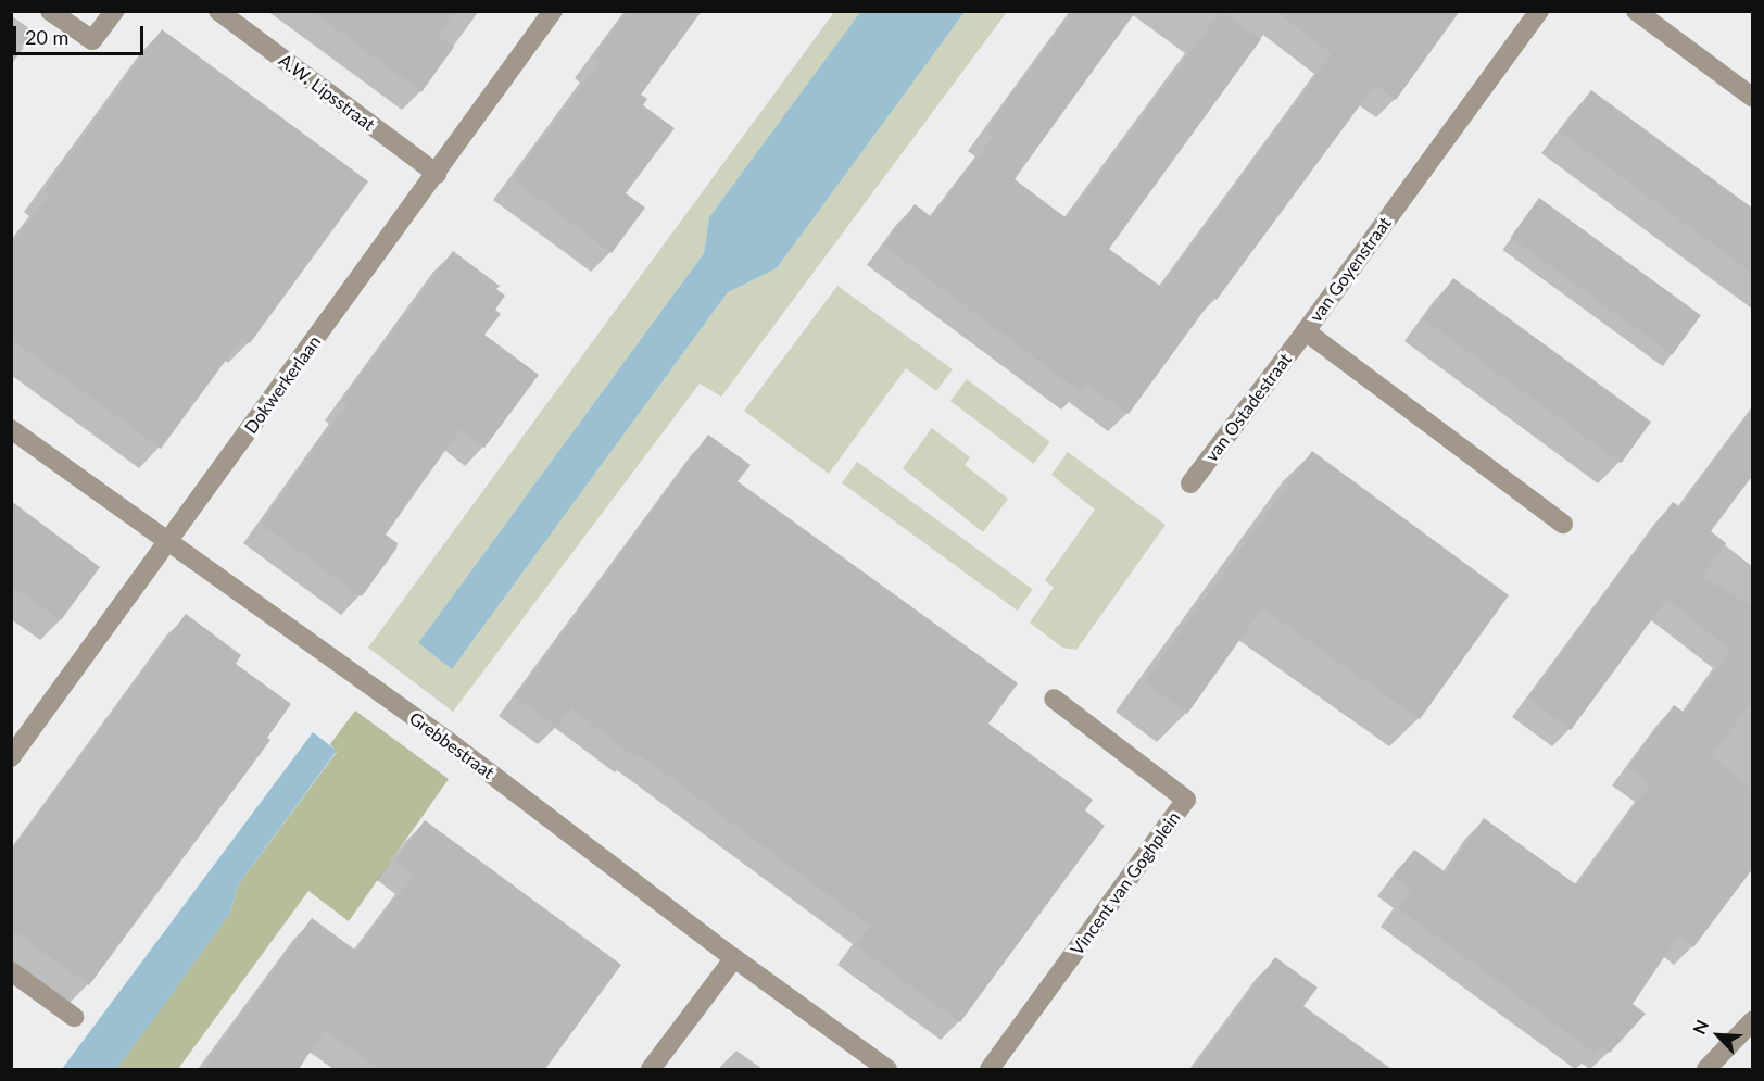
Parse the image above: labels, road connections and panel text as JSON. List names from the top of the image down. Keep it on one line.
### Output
{"streets":{"street":["A.W. Lipsstraat","van Goyenstraat","Dokwerkerlaan","van Ostadestraat","Grebbestraat","Vincent van Goghplein"]},"crossings":[["A.W. Lipsstraat","Dokwerkerlaan"],["van Goyenstraat","van Ostadestraat"],["Dokwerkerlaan","Grebbestraat"]],"scale_bar":"20 m","north":"top left"}
